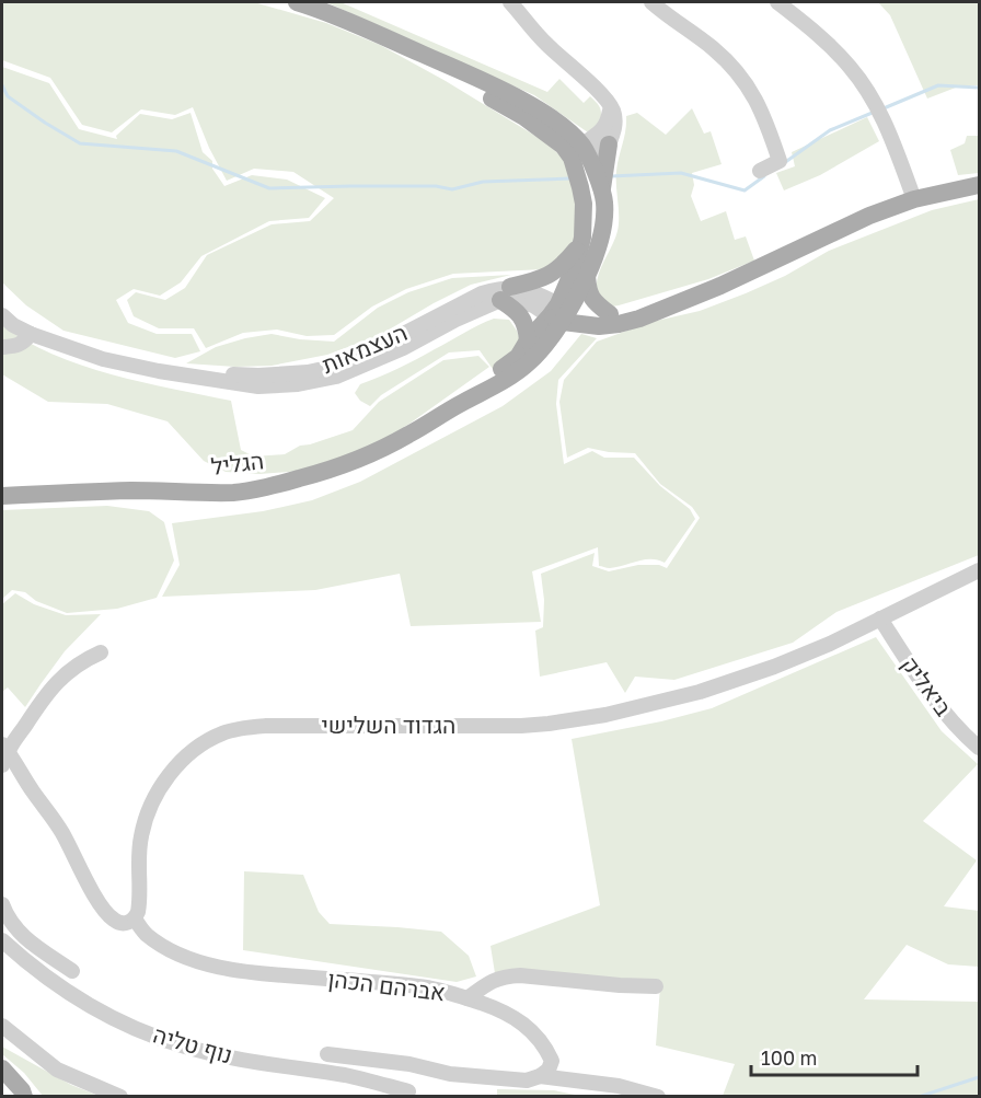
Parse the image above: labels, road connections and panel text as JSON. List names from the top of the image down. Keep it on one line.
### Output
{"streets":{"main road":["הגליל"],"street":["העצמאות","ביאליק","הגדוד השלישי","אברהם הכהן","נוף טליה"]},"crossings":[["העצמאות","הגליל"],["ביאליק","הגדוד השלישי"],["הגדוד השלישי","אברהם הכהן"]],"scale_bar":"100 m"}
